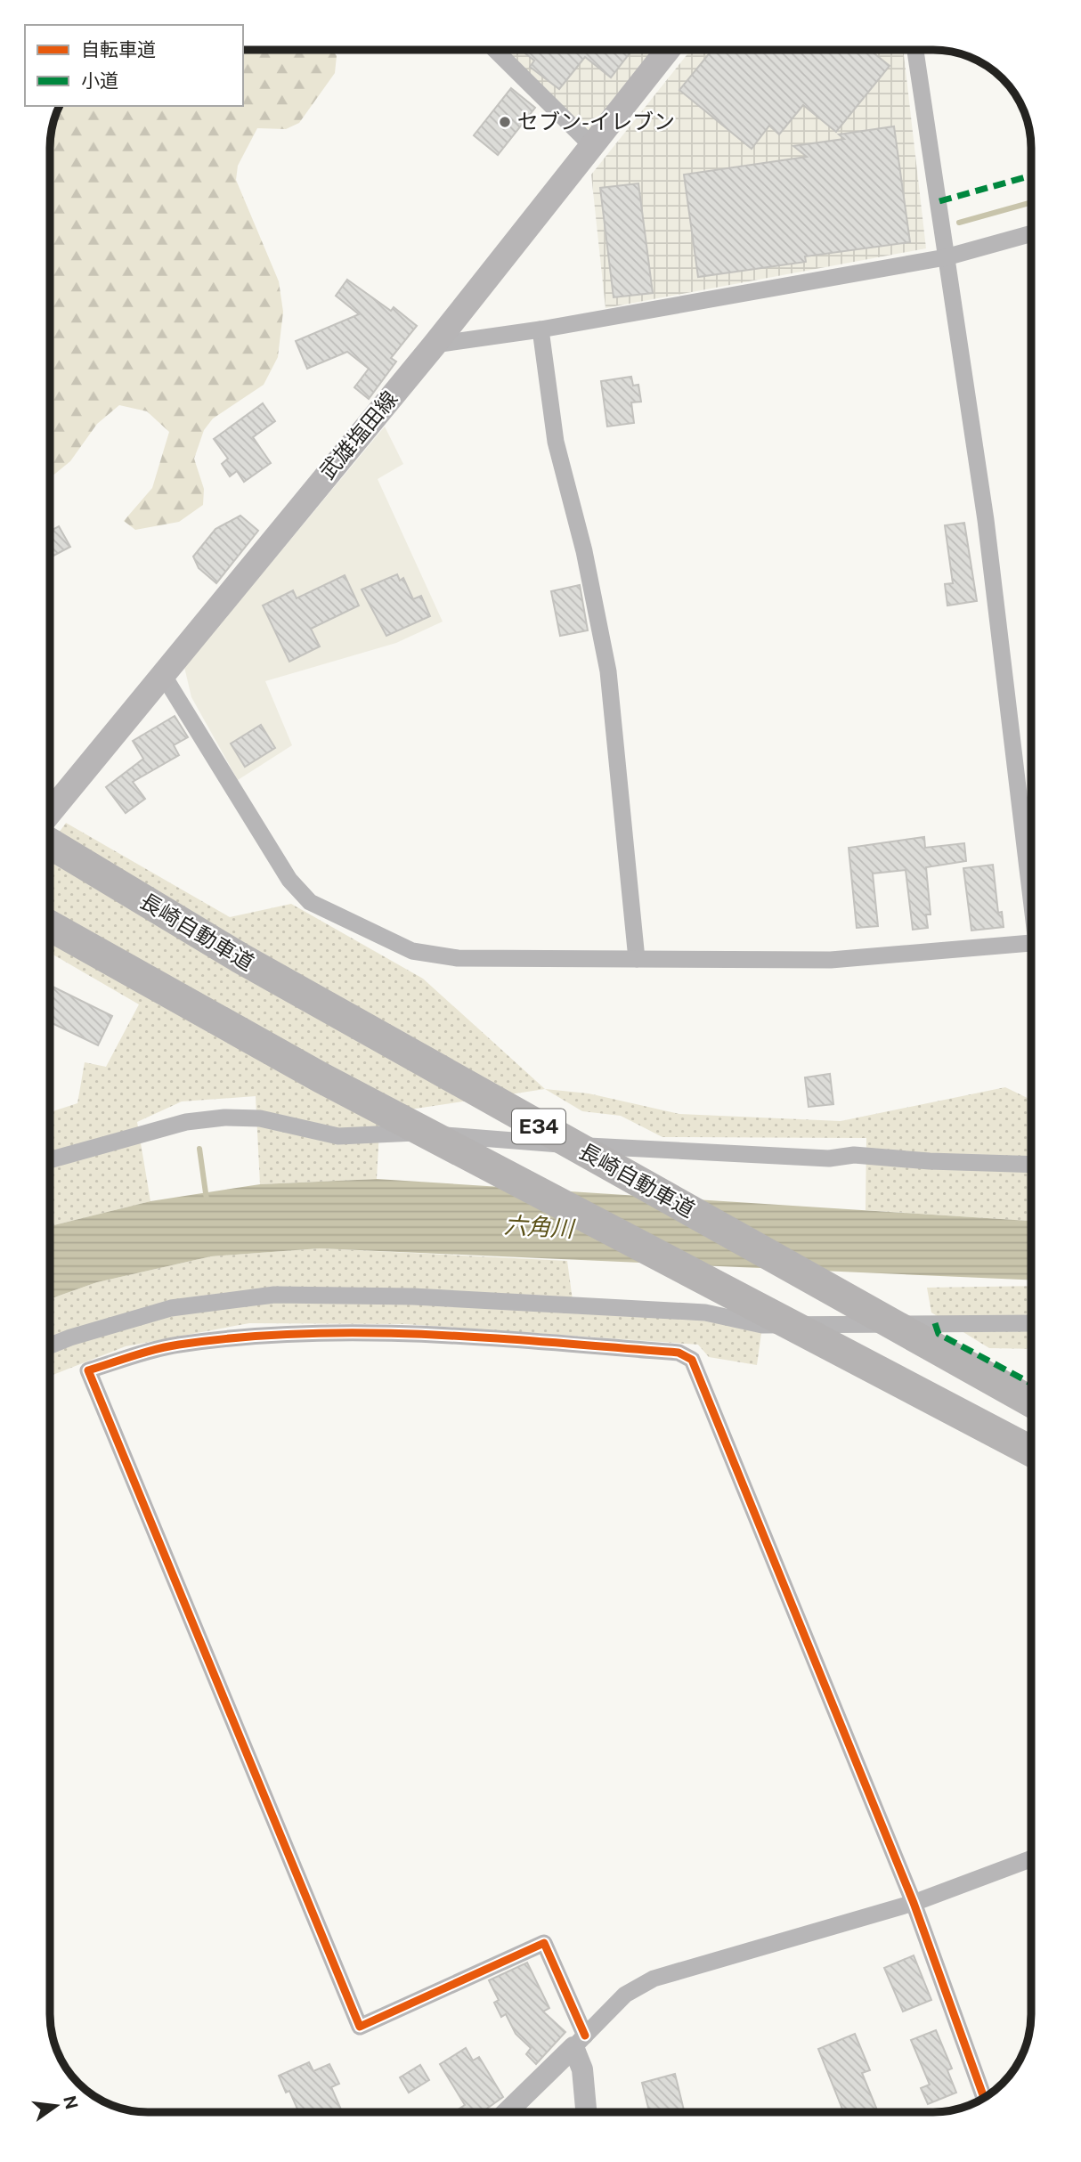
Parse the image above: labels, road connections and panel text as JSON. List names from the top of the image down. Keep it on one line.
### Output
{"streets":{"highway":["長崎自動車道","E34"],"main road":["武雄塩田線"]},"water":["六角川"],"places":["セブン-イレブン"],"legend":["自転車道","小道"],"north":"right"}
